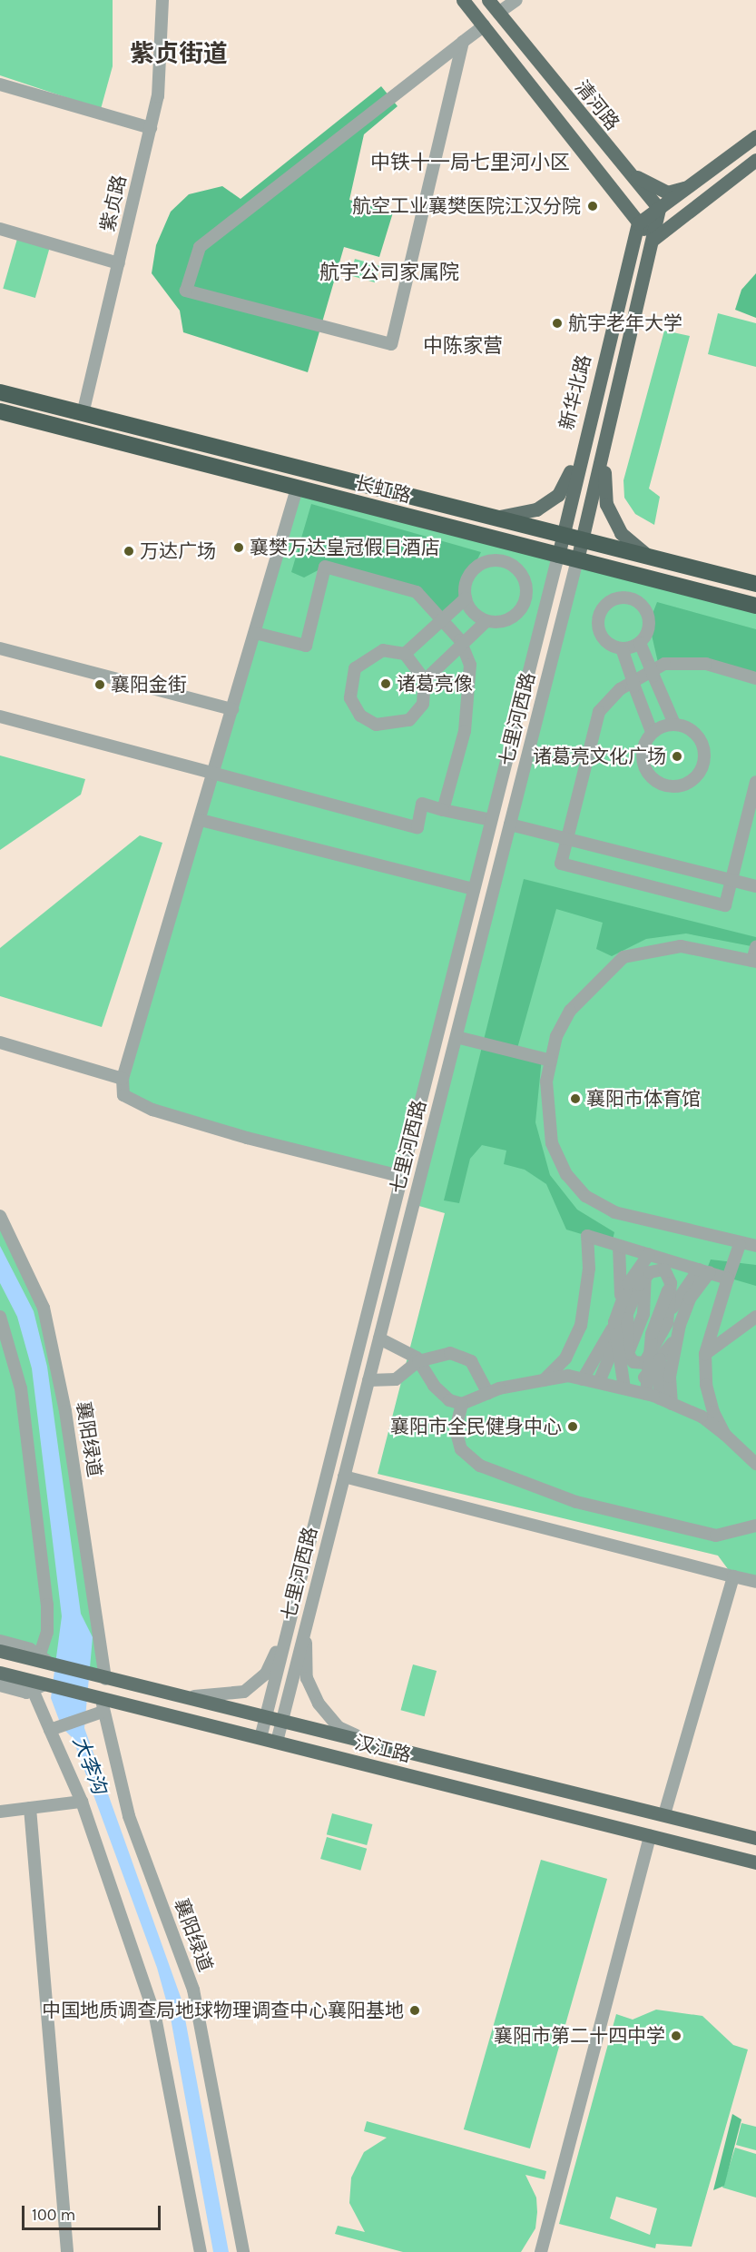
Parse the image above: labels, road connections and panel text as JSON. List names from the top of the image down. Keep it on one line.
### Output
{"streets":{"highway":["长虹路"],"main road":["清河路","新华北路","汉江路"],"street":["紫贞路","七里河西路","襄阳绿道"]},"crossings":[["清河路","新华北路"],["紫贞路","长虹路"],["新华北路","长虹路"],["新华北路","七里河西路"],["长虹路","七里河西路"],["七里河西路","汉江路"],["襄阳绿道","汉江路"]],"districts":["紫贞街道","中铁十一局七里河小区","航宇公司家属院","中陈家营"],"water":["大李沟"],"places":["航空工业襄樊医院江汉分院","航宇老年大学","襄樊万达皇冠假日酒店","万达广场","诸葛亮像","襄阳金街","诸葛亮文化广场","襄阳市体育馆","襄阳市全民健身中心","中国地质调查局地球物理调查中心襄阳基地","襄阳市第二十四中学"],"scale_bar":"100 m"}
